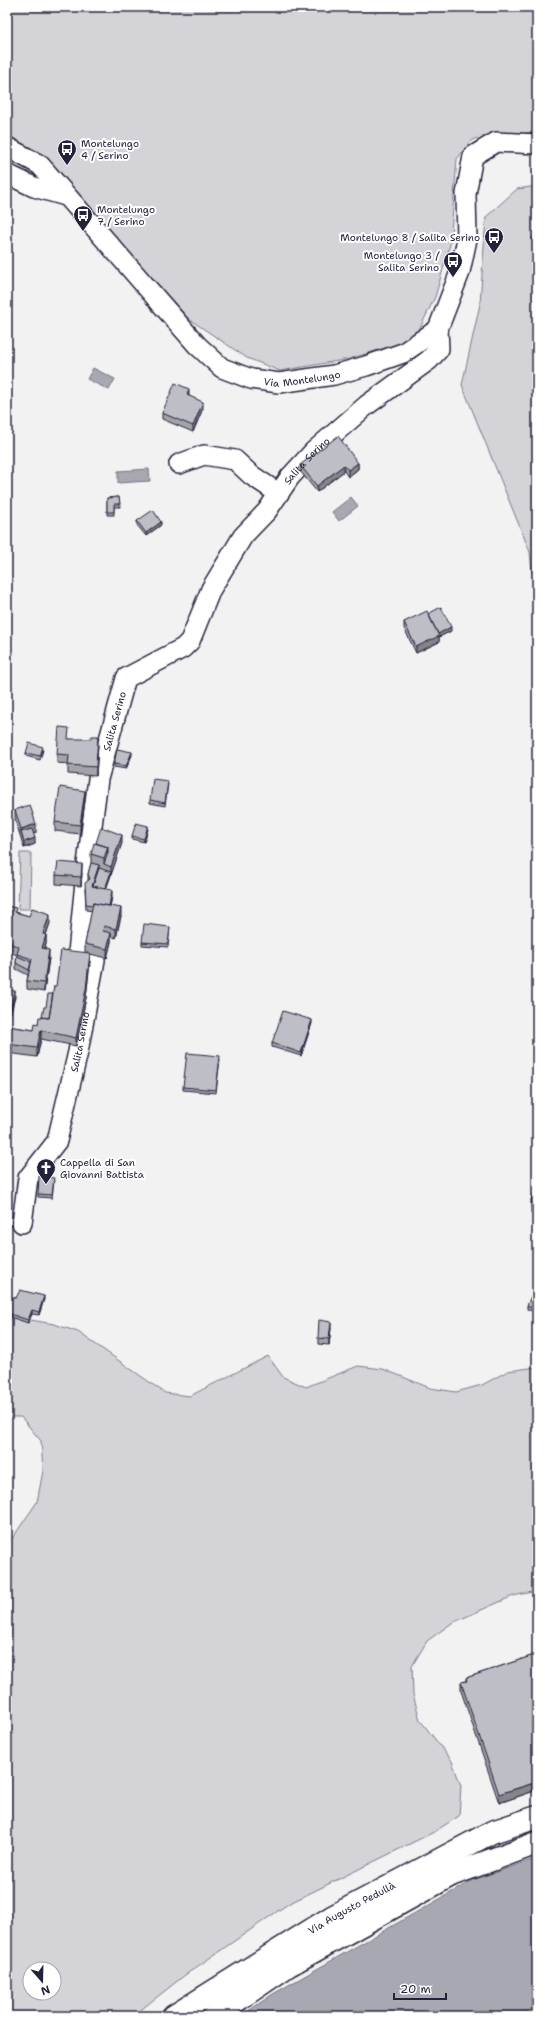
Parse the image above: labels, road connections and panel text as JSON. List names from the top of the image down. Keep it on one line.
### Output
{"streets":{"main road":["Via Augusto Pedullà"],"street":["Via Montelungo","Salita Serino"]},"crossings":[["Via Montelungo","Salita Serino"]],"places":{"bus stop":["Montelungo 4 / Serino","Montelungo 7 / Serino","Montelungo 8 / Salita Serino","Montelungo 3 / Salita Serino"],"church":["Cappella di San Giovanni Battista"]},"scale_bar":"20 m","north":"bottom"}
